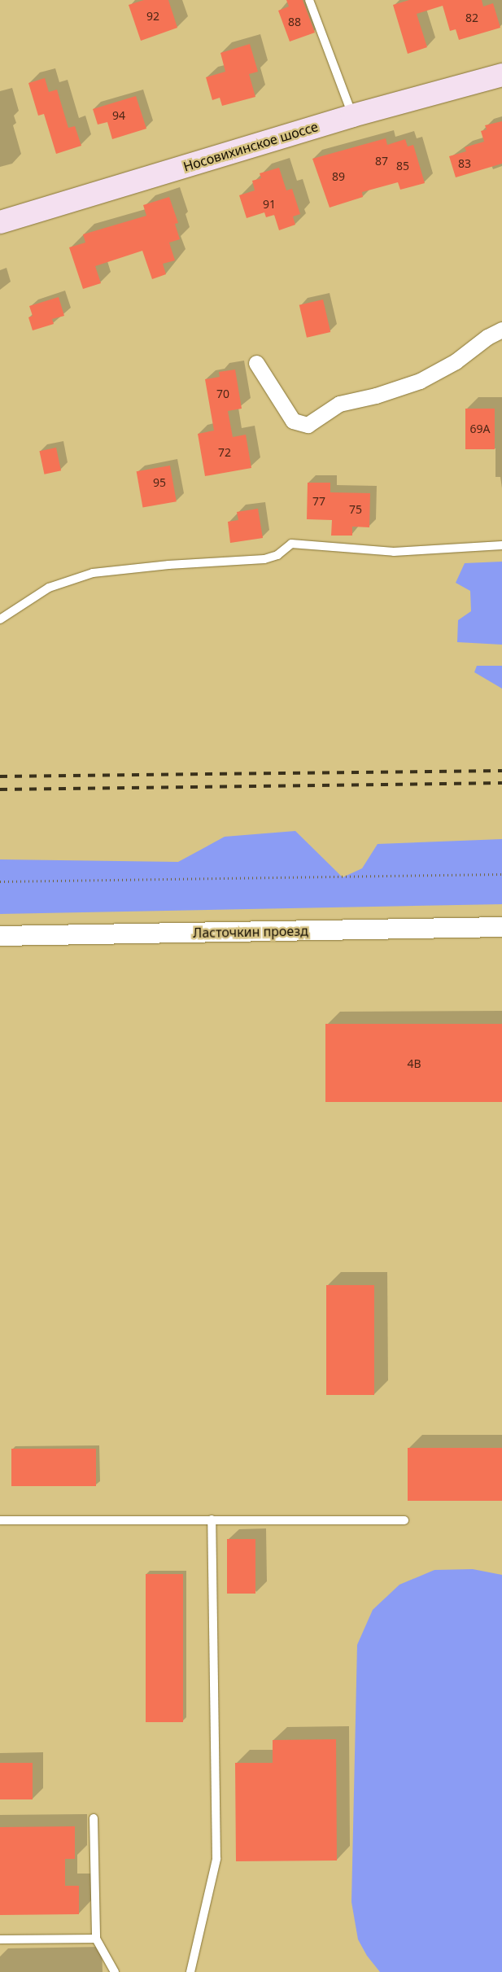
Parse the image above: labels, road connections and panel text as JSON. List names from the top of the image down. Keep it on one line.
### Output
{"streets":{"main road":["Носовихинское шоссе"],"street":["Ласточкин проезд"]},"house_numbers":["92","82","88","94","87","83","85","89","91","70","69А","72","95","77","75","4В"]}
